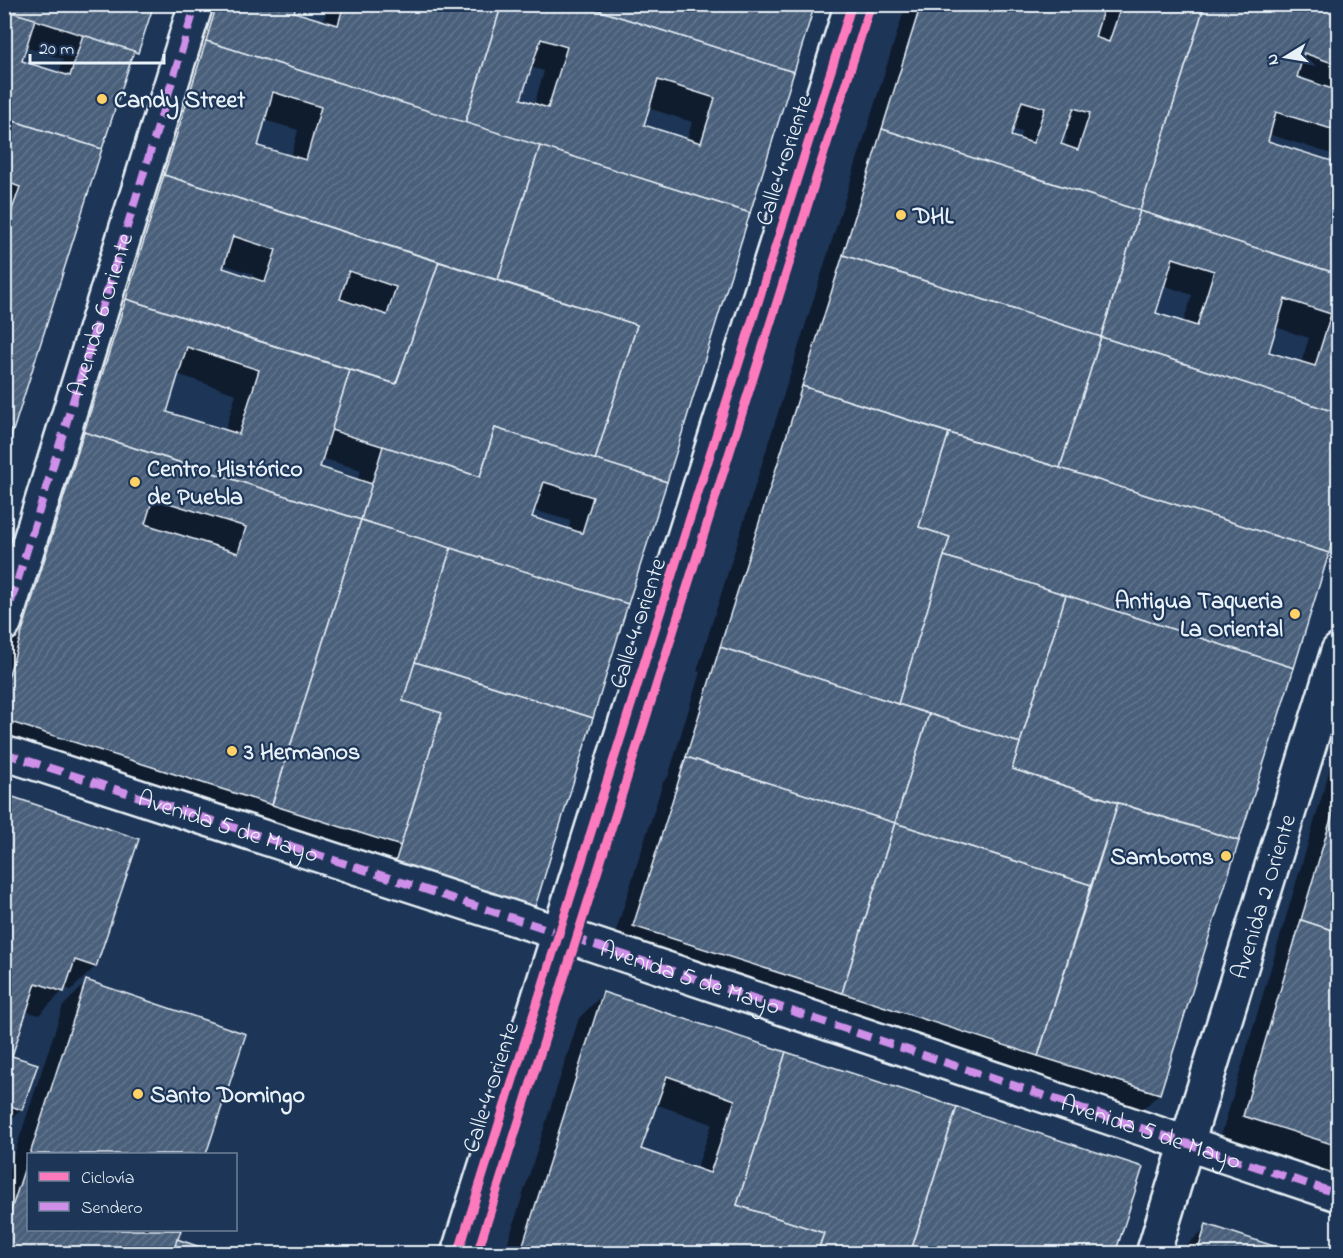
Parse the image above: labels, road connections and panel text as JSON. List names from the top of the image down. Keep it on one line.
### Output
{"streets":{"street":["Calle 4 Oriente","Avenida 6 Oriente","Avenida 5 de Mayo","Avenida 2 Oriente"]},"crossings":[["Calle 4 Oriente","Avenida 5 de Mayo"],["Avenida 5 de Mayo","Avenida 2 Oriente"]],"places":["Candy Street","DHL","Centro Histórico de Puebla","Antigua Taqueria La Oriental","3 Hermanos","Samborns","Santo Domingo"],"legend":["Ciclovía","Sendero"],"scale_bar":"20 m","north":"left"}
